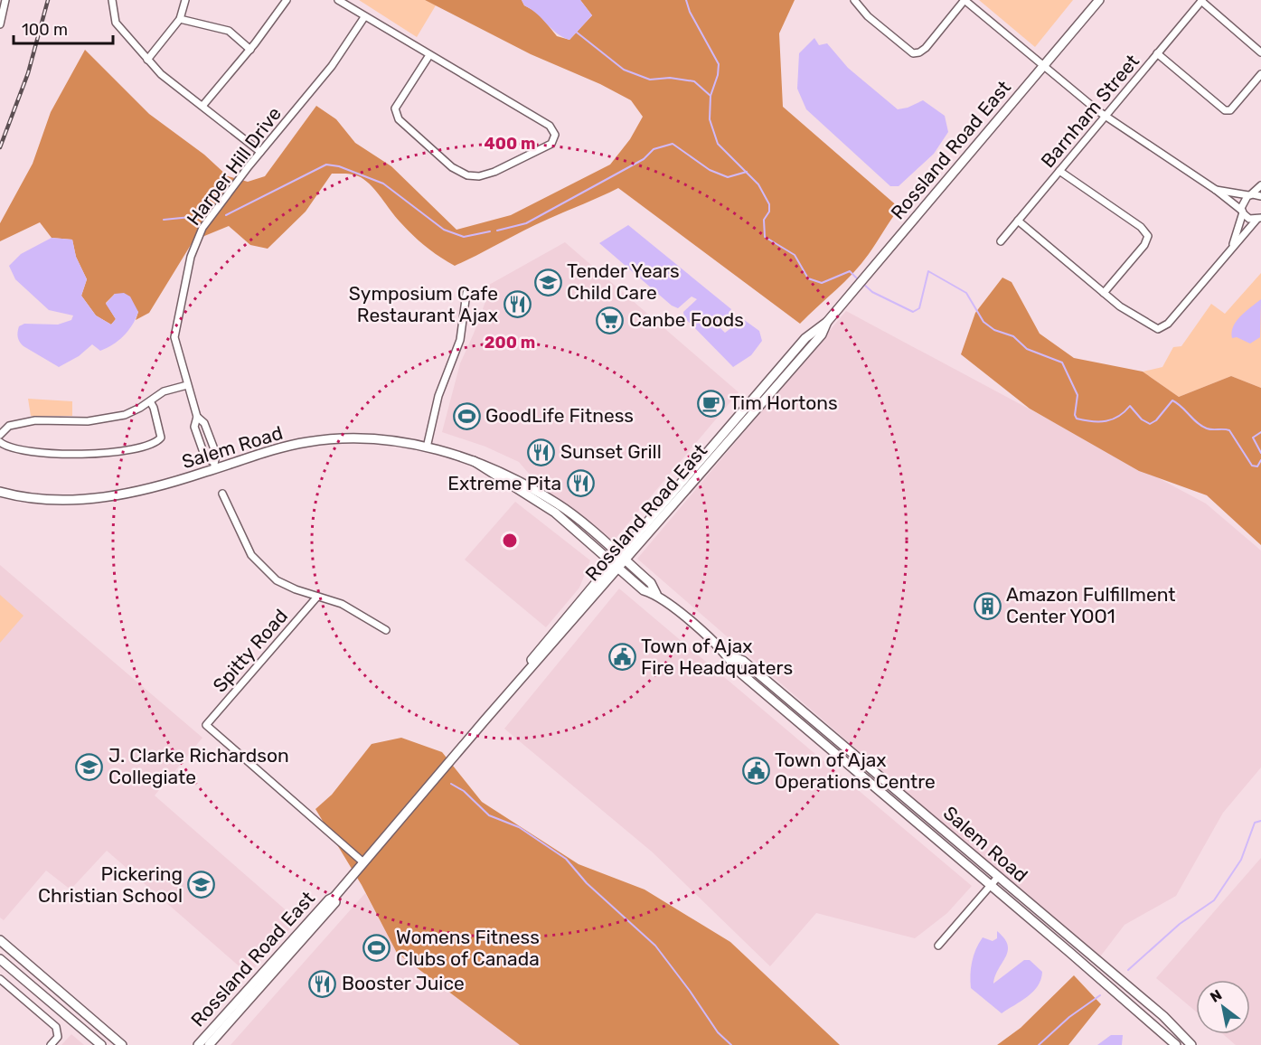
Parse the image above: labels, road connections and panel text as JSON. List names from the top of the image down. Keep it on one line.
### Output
{"streets":{"main road":["Rossland Road East","Salem Road"],"street":["Barnham Street","Harper Hill Drive","Spitty Road"]},"crossings":[["Rossland Road East","Salem Road"],["Rossland Road East","Spitty Road"],["Harper Hill Drive","Salem Road"]],"places":{"school or university":["Tender Years Child Care","J. Clarke Richardson Collegiate","Pickering Christian School"],"restaurant":["Symposium Cafe Restaurant Ajax","Sunset Grill","Extreme Pita","Booster Juice"],"supermarket":["Canbe Foods"],"cafe":["Tim Hortons"],"sports":["GoodLife Fitness","Womens Fitness Clubs of Canada"],"building":["Amazon Fulfillment Center YOO1"],"public building":["Town of Ajax Fire Headquaters","Town of Ajax Operations Centre"]},"scale_bar":"100 m","north":"top left","rings":["400 m","200 m"]}
